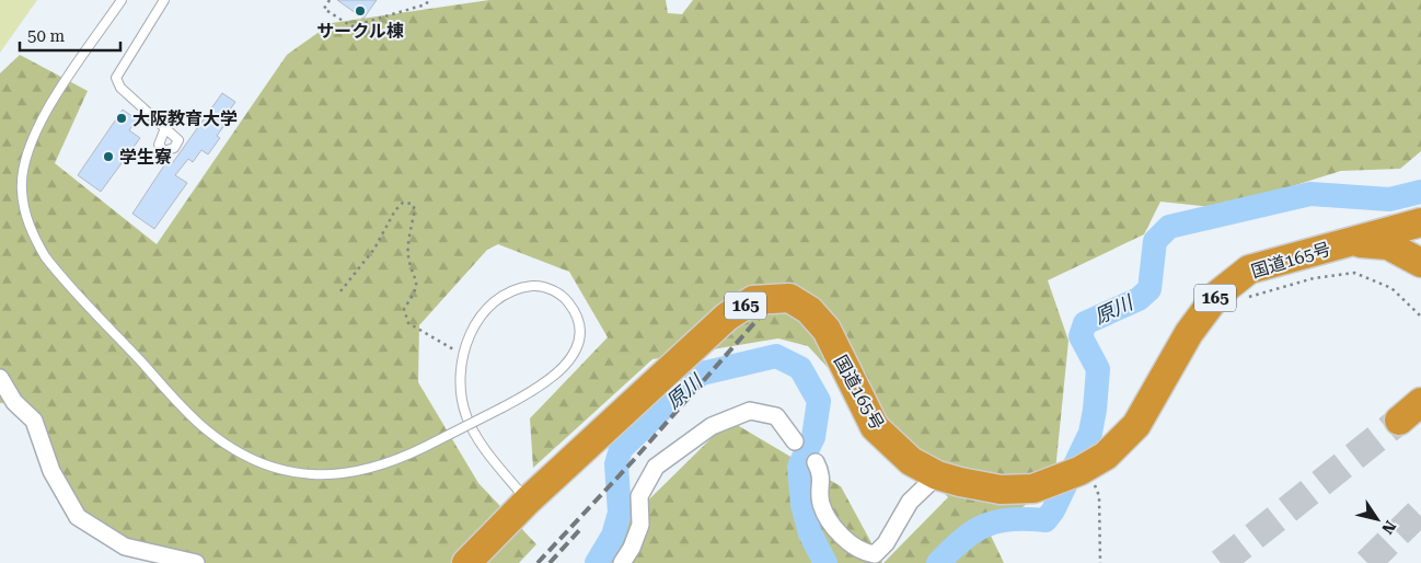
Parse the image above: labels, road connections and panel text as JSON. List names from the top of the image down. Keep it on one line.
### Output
{"streets":{"highway":["国道165号","165"]},"water":["原川"],"places":["サークル棟","大阪教育大学","学生寮"],"scale_bar":"50 m","north":"bottom right"}
